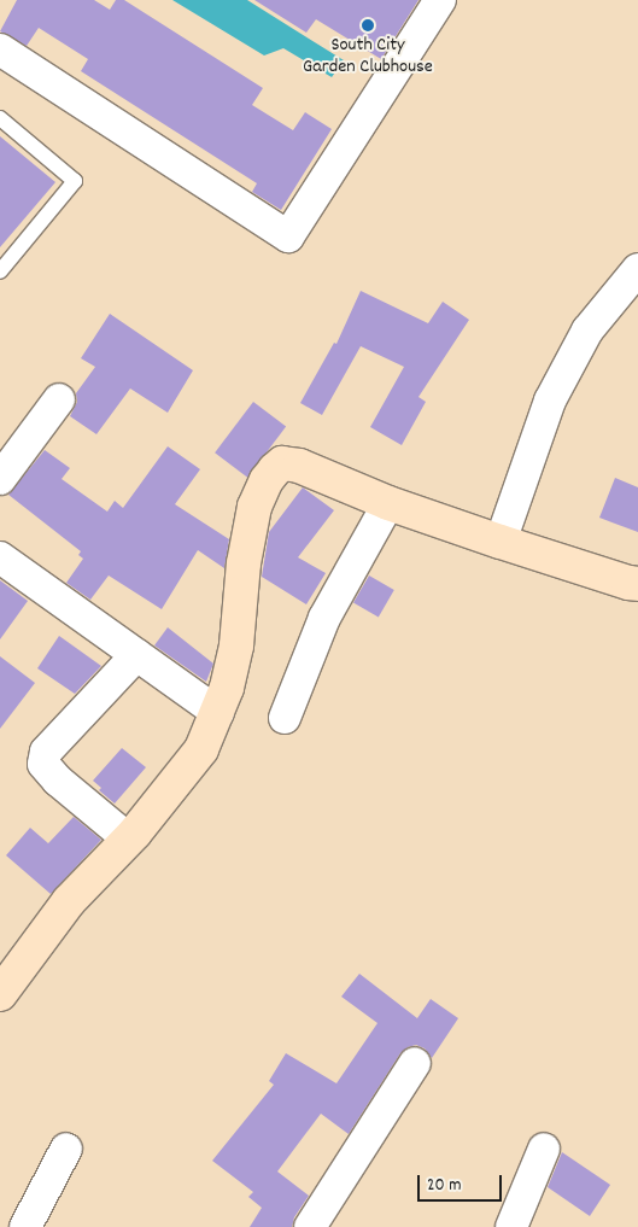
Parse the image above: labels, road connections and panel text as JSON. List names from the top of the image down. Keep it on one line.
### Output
{"places":["South City Garden Clubhouse"],"scale_bar":"20 m"}
